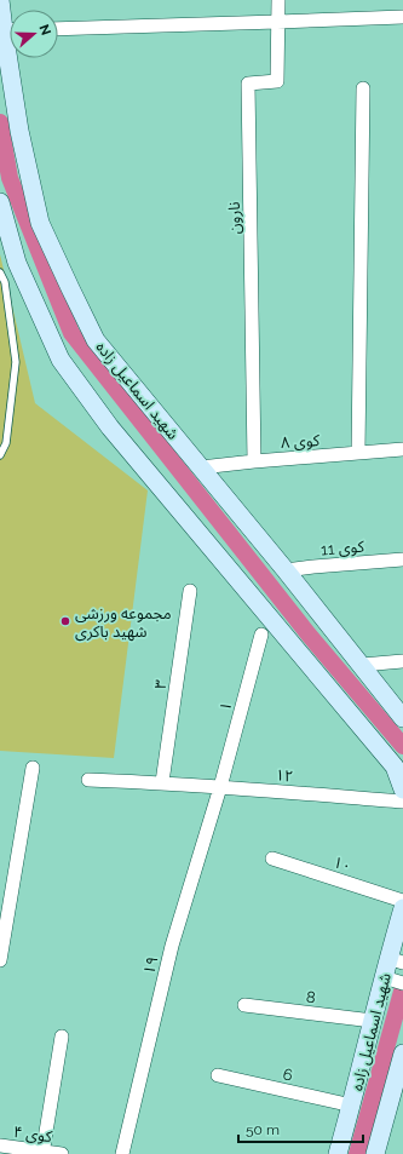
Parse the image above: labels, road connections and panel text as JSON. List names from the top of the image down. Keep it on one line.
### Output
{"streets":{"street":["نارون","شهید اسماعیل زاده","کوی ۸","کوی 11","۳","۱","۱۲","۱۰","۱۹","8","6","کوی ۴"]},"crossings":[["نارون","کوی ۸"],["شهید اسماعیل زاده","کوی ۸"],["شهید اسماعیل زاده","کوی 11"],["شهید اسماعیل زاده","8"],["شهید اسماعیل زاده","6"],["۳","۱۲"],["۱","۱۲"],["۱","۱۹"],["۱۲","۱۹"]],"places":["مجموعه ورزشی شهید باکری"],"scale_bar":"50 m","north":"right"}
